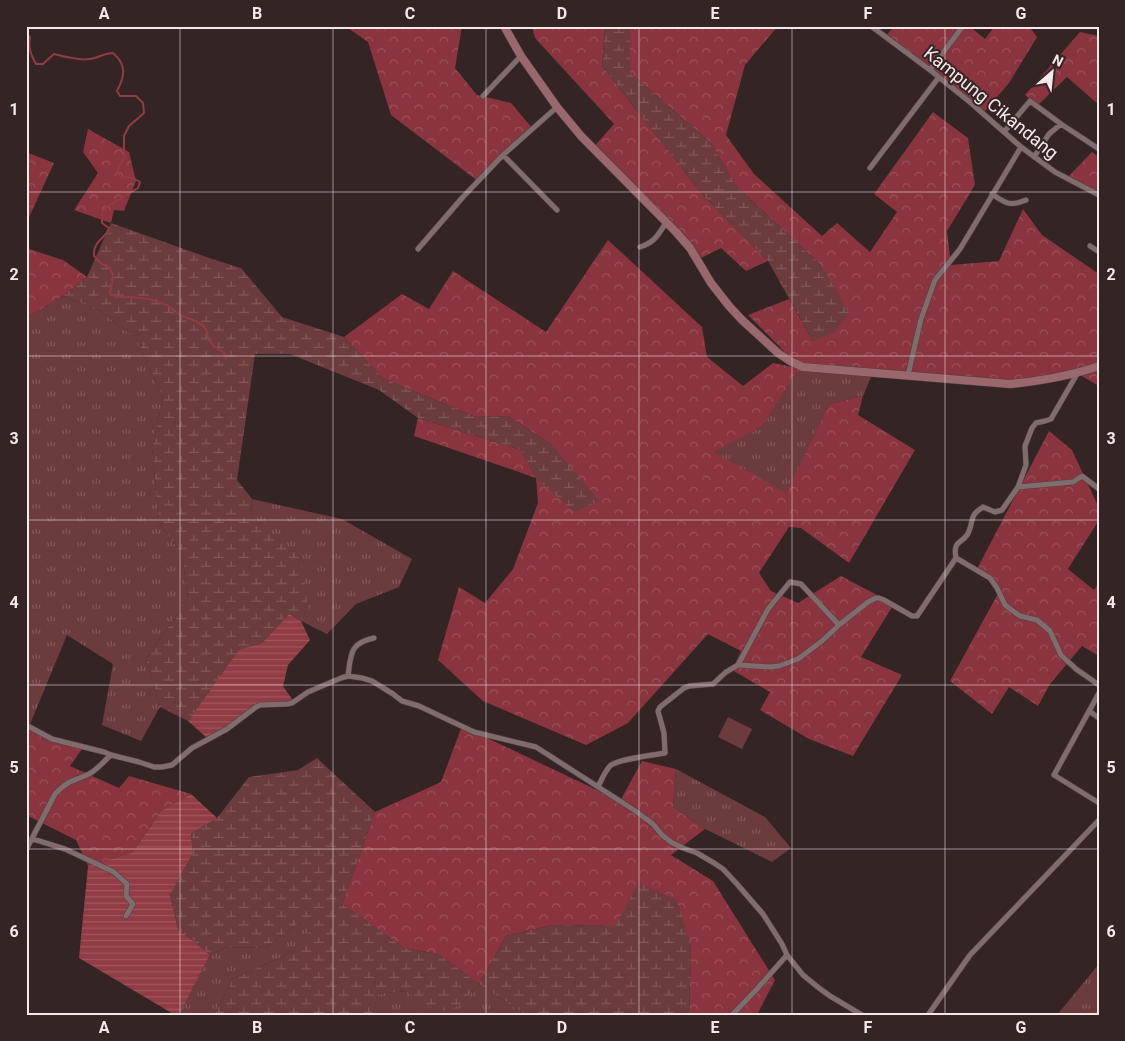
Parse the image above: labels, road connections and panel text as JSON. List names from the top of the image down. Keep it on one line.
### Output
{"streets":{"street":["Kampung Cikandang"]},"north":"top right","grid":{"columns":["A","B","C","D","E","F","G"],"rows":["1","2","3","4","5","6"]}}
